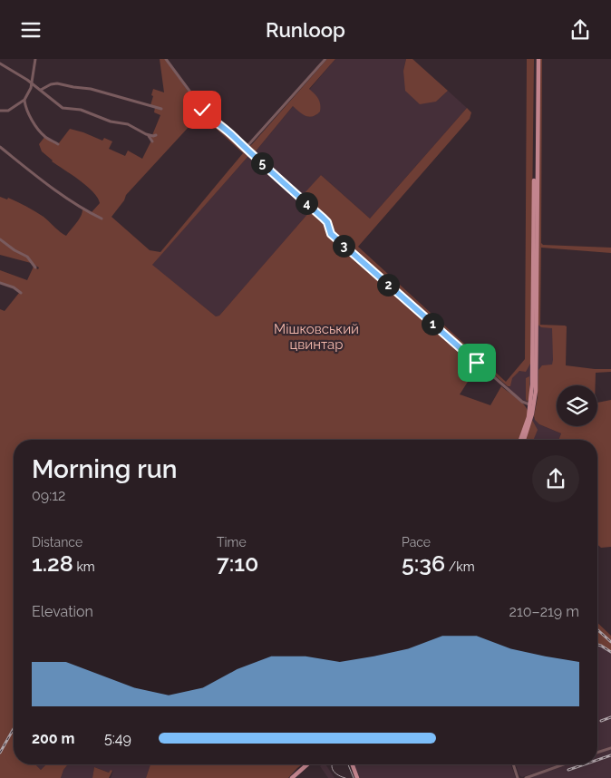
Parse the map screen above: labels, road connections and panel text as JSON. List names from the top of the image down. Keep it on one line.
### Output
{"parks":["Мішковський цвинтар"],"page":{"header":"Runloop","pins":["5","4","3","2","1"],"heading":["Morning run","09:12"],"stats":[["Distance","1.28 km"],["Time","7:10"],["Pace","5:36 /km"]],"chart":["Elevation","210–219 m"],"list":[{"name":"200 m","note":"5:49"}]}}
